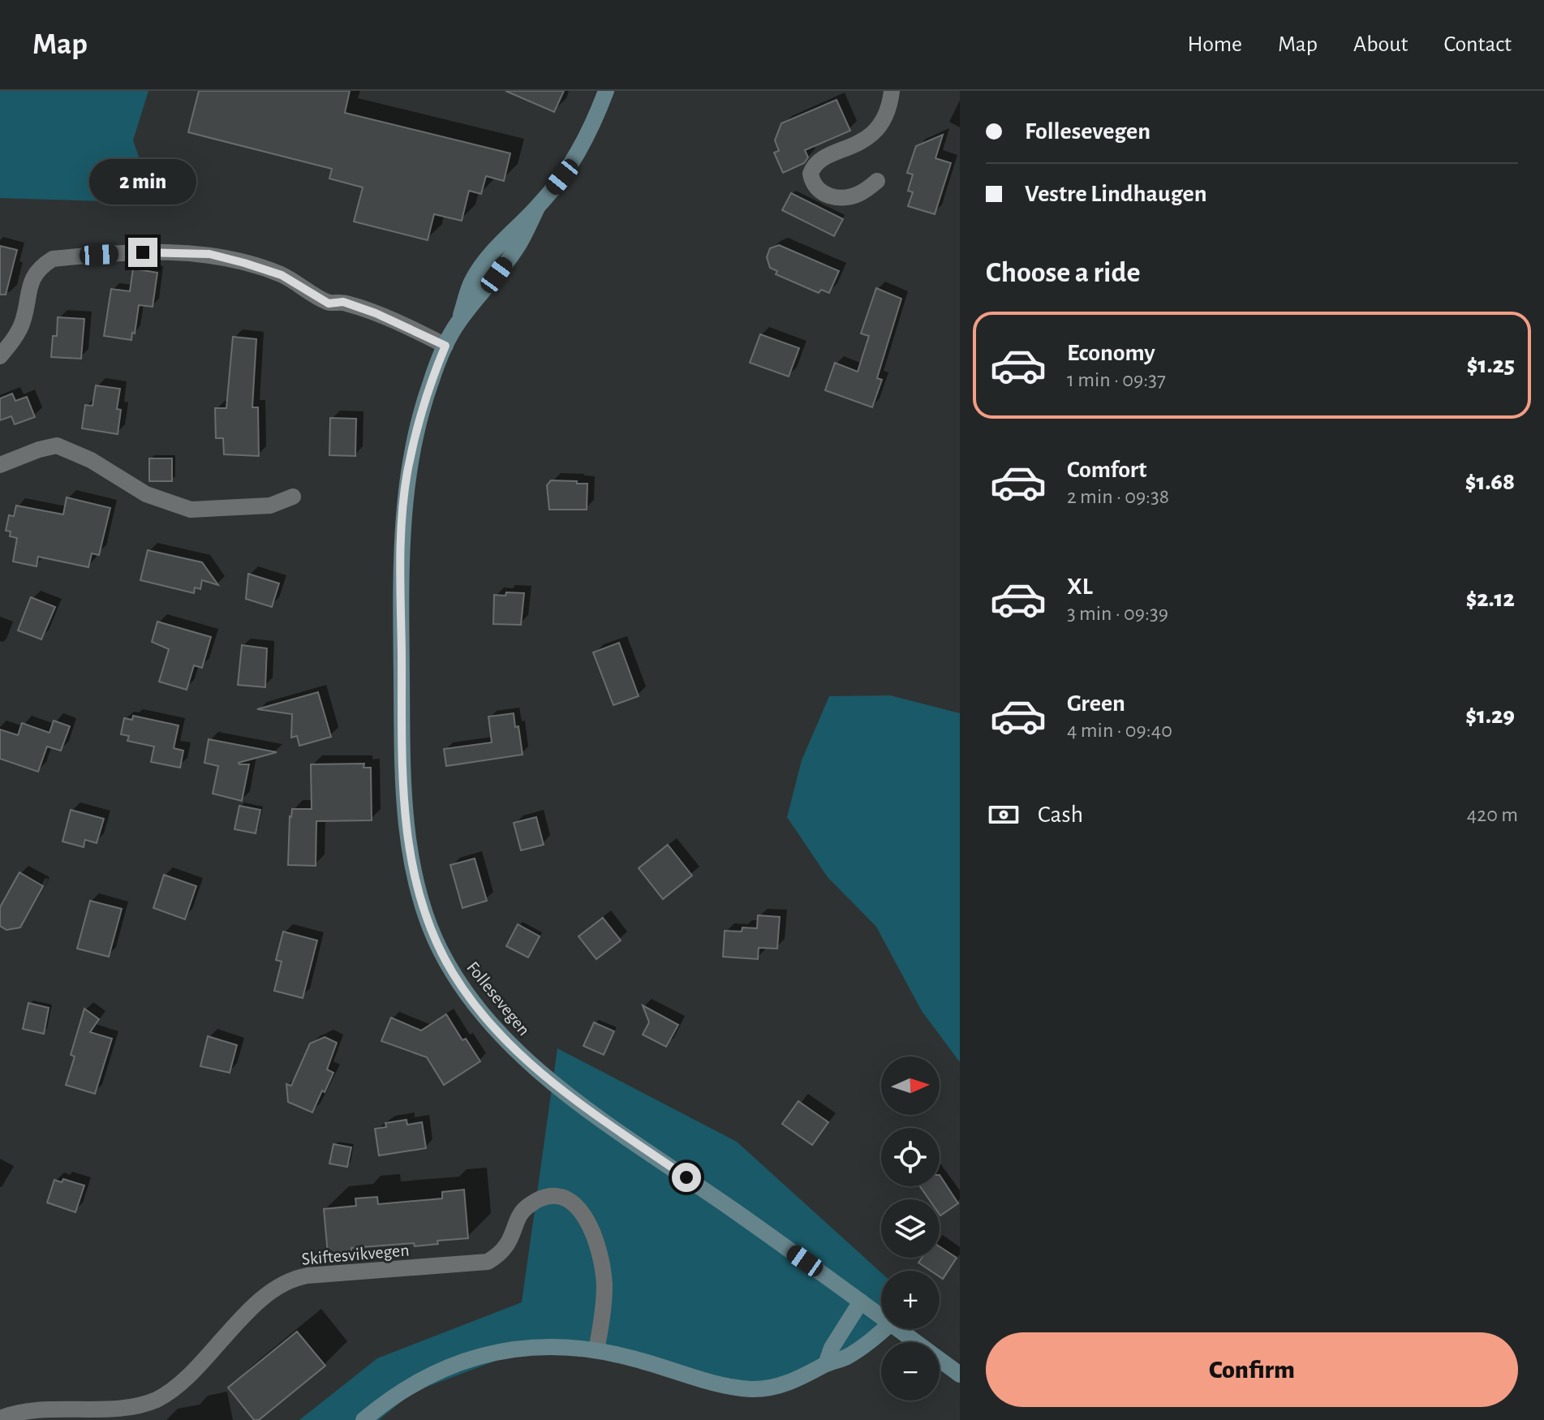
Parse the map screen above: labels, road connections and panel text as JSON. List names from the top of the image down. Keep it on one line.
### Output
{"streets":{"main road":["Follesevegen"],"street":["Skiftesvikvegen"]},"north":"right","page":{"header":"Map","nav":["Home","Map","About","Contact"],"banner":["Follesevegen","Vestre Lindhaugen"],"bubble":"2 min","heading":"Choose a ride","list":[{"name":"Economy","note":"1 min · 09:37","value":"$1.25"},{"name":"Comfort","note":"2 min · 09:38","value":"$1.68"},{"name":"XL","note":"3 min · 09:39","value":"$2.12"},{"name":"Green","note":"4 min · 09:40","value":"$1.29"}],"pay":["Cash","420 m"],"map_buttons":["+","−"],"buttons":"Confirm"}}
